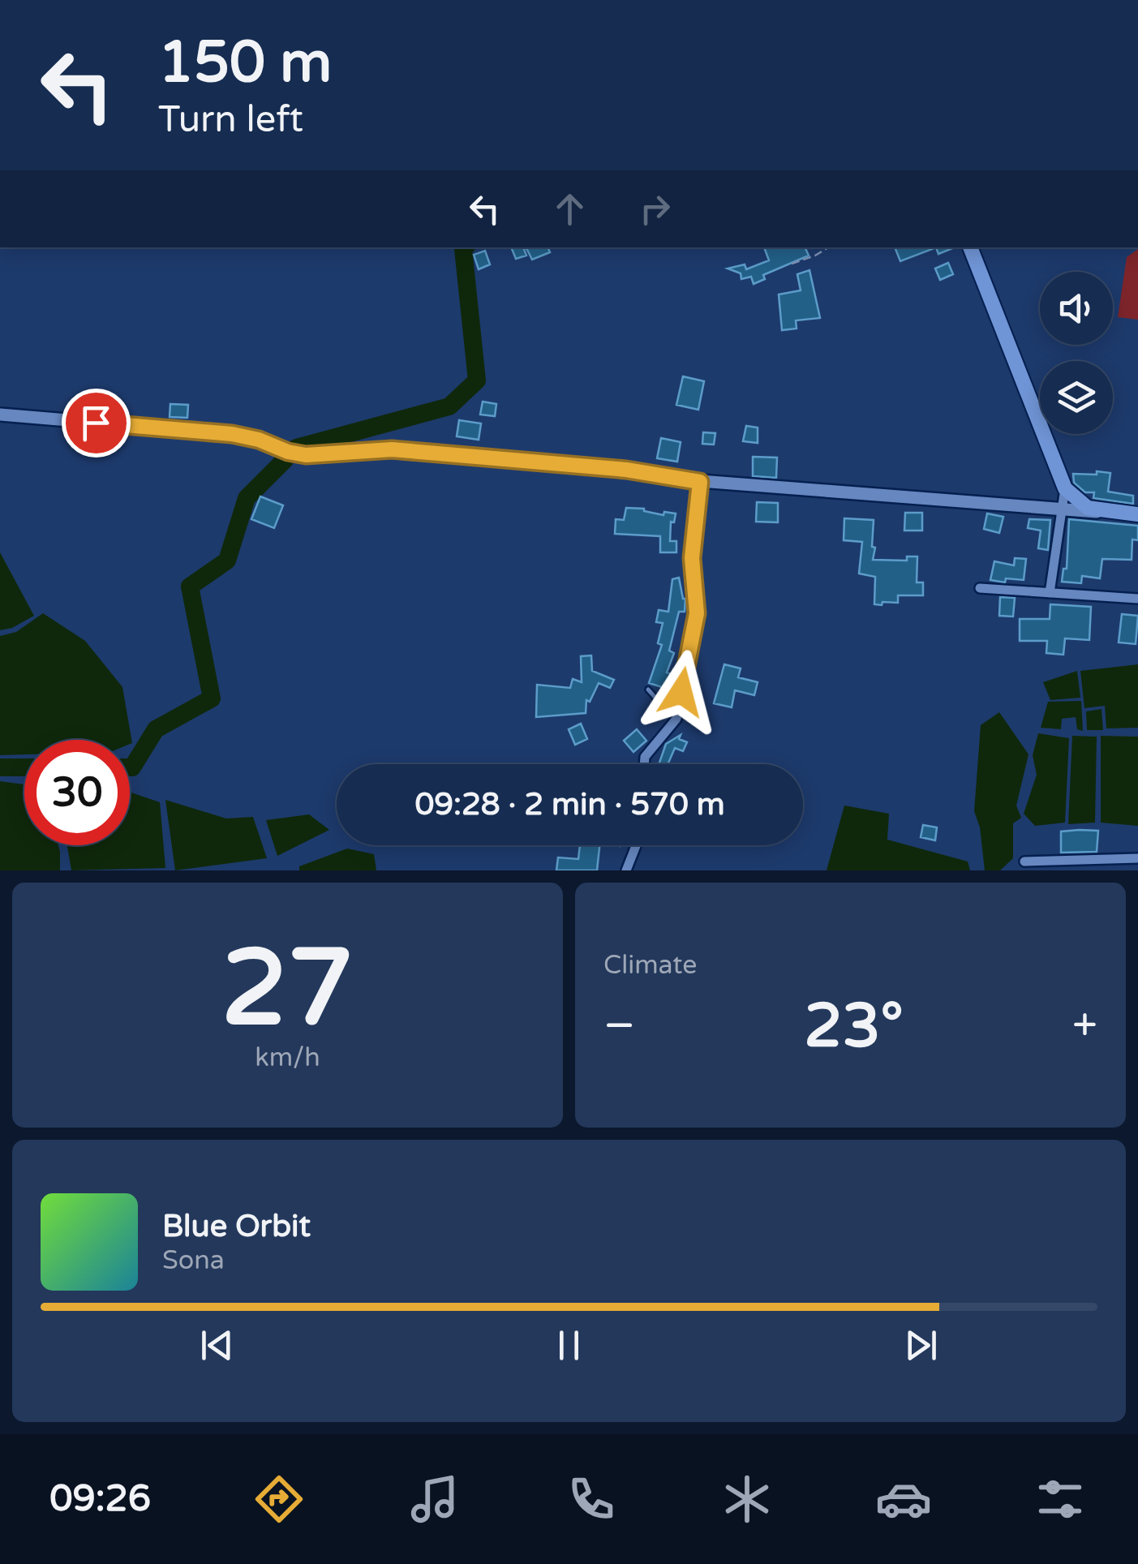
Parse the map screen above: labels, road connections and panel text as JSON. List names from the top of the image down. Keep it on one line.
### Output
{"page":{"turn":["150 m","Turn left"],"limit":"30","trip":"09:28 · 2 min · 570 m","tile":[["27","km/h"],"Climate"],"heat":["−","23°","+"],"song":["Blue Orbit","Sona"],"tabs":"09:26"}}
